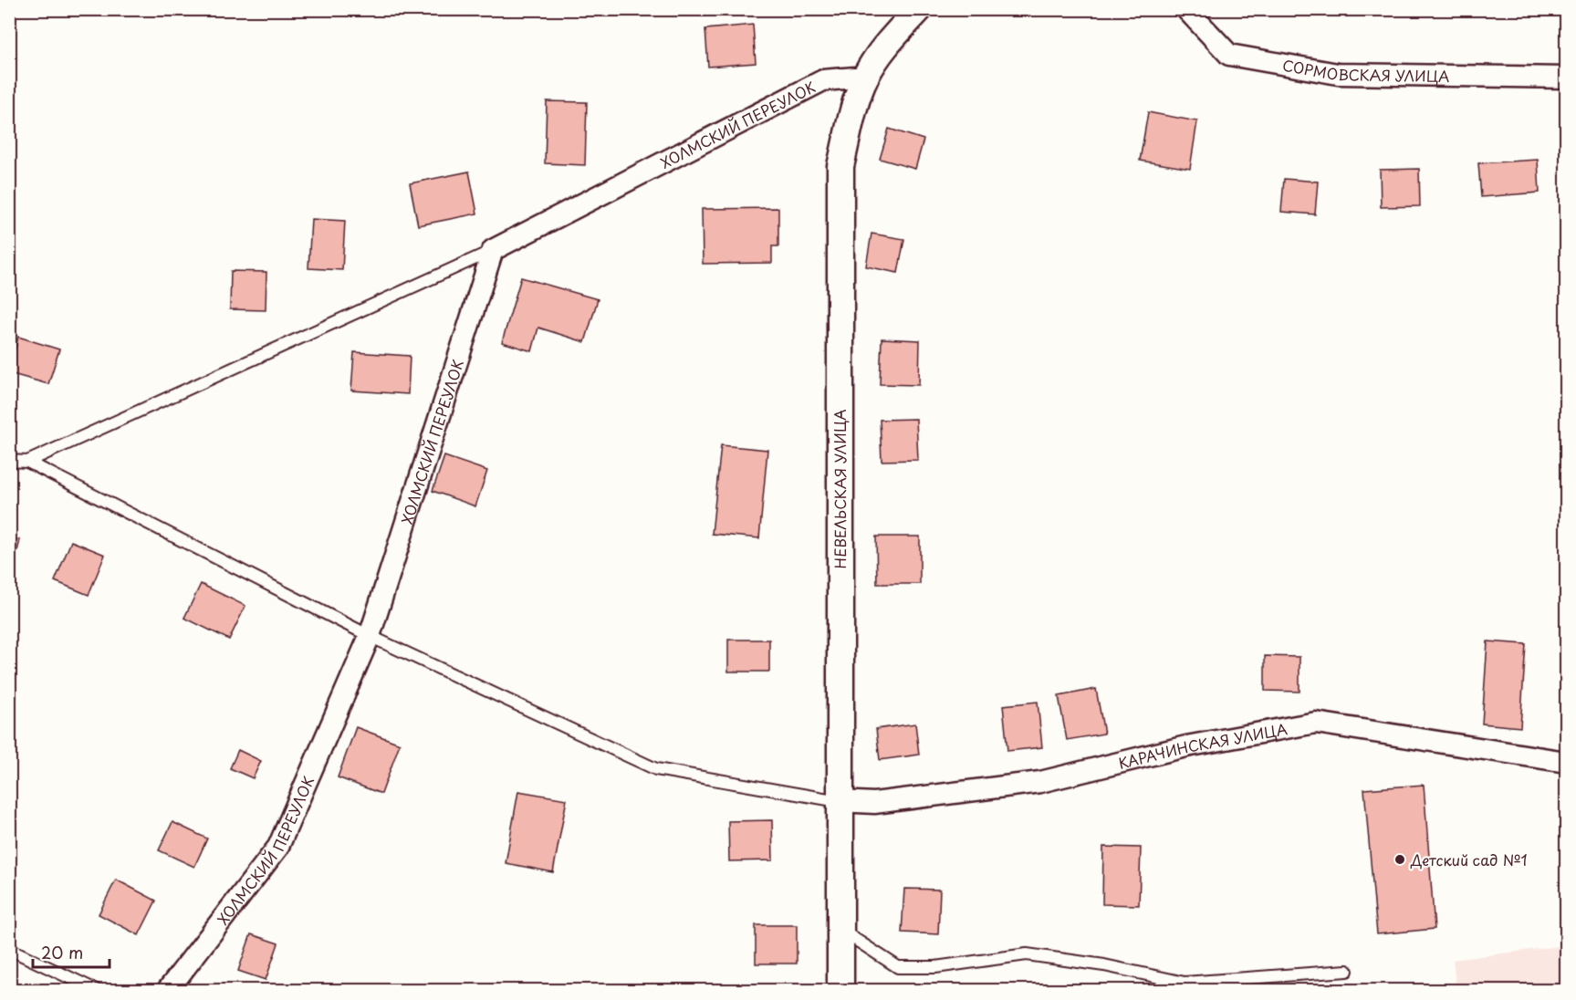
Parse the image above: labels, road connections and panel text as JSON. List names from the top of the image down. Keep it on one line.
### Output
{"streets":{"street":["СОРМОВСКАЯ УЛИЦА","ХОЛМСКИЙ ПЕРЕУЛОК","НЕВЕЛЬСКАЯ УЛИЦА","КАРАЧИНСКАЯ УЛИЦА"]},"crossings":[["ХОЛМСКИЙ ПЕРЕУЛОК","НЕВЕЛЬСКАЯ УЛИЦА"],["НЕВЕЛЬСКАЯ УЛИЦА","КАРАЧИНСКАЯ УЛИЦА"]],"places":["Детский сад №1"],"scale_bar":"20 m"}
